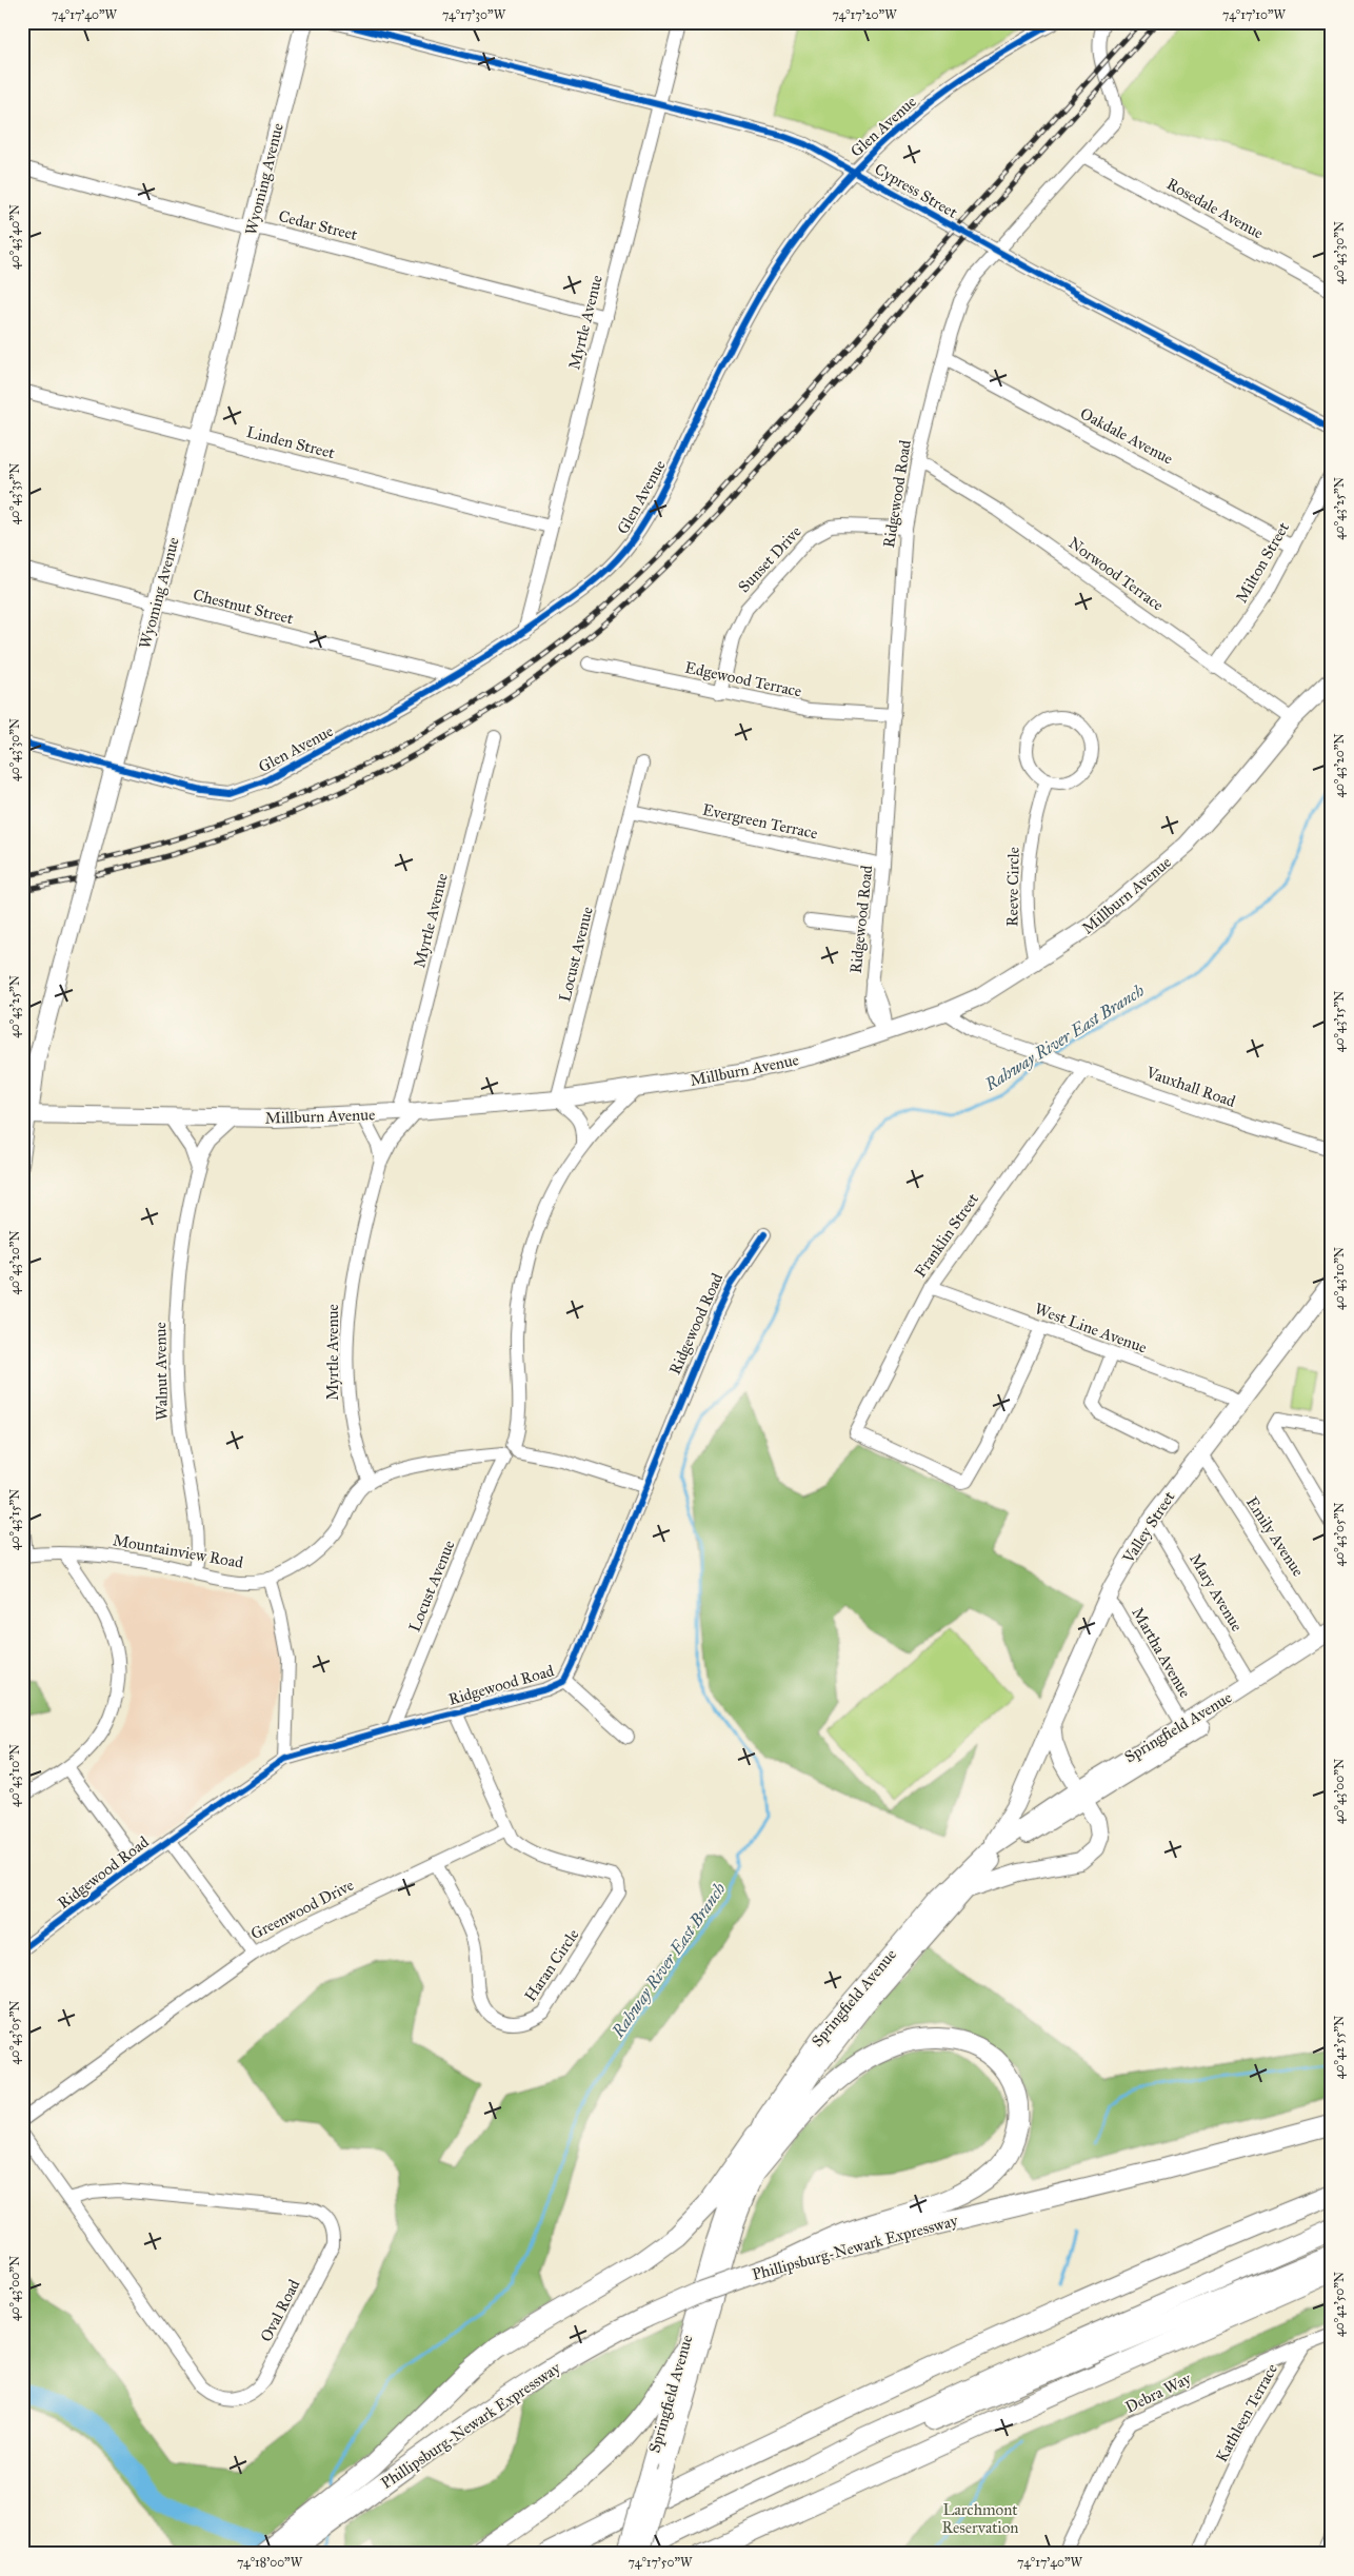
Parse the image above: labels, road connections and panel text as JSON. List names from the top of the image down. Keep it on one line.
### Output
{"streets":{"highway":["Phillipsburg-Newark Expressway"],"main road":["Wyoming Avenue","Millburn Avenue","Valley Street","Springfield Avenue"],"street":["Glen Avenue","Cypress Street","Rosedale Avenue","Cedar Street","Myrtle Avenue","Oakdale Avenue","Linden Street","Ridgewood Road","Sunset Drive","Milton Street","Norwood Terrace","Chestnut Street","Edgewood Terrace","Evergreen Terrace","Reeve Circle","Locust Avenue","Vauxhall Road","Franklin Street","West Line Avenue","Walnut Avenue","Emily Avenue","Mountainview Road","Mary Avenue","Martha Avenue","Greenwood Drive","Haran Circle","Oval Road","Debra Way","Kathleen Terrace"]},"crossings":[["Glen Avenue","Wyoming Avenue"],["Glen Avenue","Cypress Street"],["Glen Avenue","Myrtle Avenue"],["Glen Avenue","Chestnut Street"],["Wyoming Avenue","Cedar Street"],["Wyoming Avenue","Linden Street"],["Wyoming Avenue","Chestnut Street"],["Wyoming Avenue","Millburn Avenue"],["Cypress Street","Myrtle Avenue"],["Cypress Street","Ridgewood Road"],["Rosedale Avenue","Ridgewood Road"],["Cedar Street","Myrtle Avenue"],["Myrtle Avenue","Linden Street"],["Myrtle Avenue","Millburn Avenue"],["Myrtle Avenue","Mountainview Road"],["Oakdale Avenue","Ridgewood Road"],["Oakdale Avenue","Milton Street"],["Ridgewood Road","Sunset Drive"],["Ridgewood Road","Norwood Terrace"],["Ridgewood Road","Edgewood Terrace"],["Ridgewood Road","Evergreen Terrace"],["Ridgewood Road","Millburn Avenue"],["Ridgewood Road","Locust Avenue"],["Ridgewood Road","Mountainview Road"],["Sunset Drive","Edgewood Terrace"],["Milton Street","Norwood Terrace"],["Norwood Terrace","Millburn Avenue"],["Evergreen Terrace","Locust Avenue"],["Reeve Circle","Millburn Avenue"],["Millburn Avenue","Locust Avenue"],["Millburn Avenue","Vauxhall Road"],["Millburn Avenue","Walnut Avenue"],["Locust Avenue","Mountainview Road"],["Vauxhall Road","Franklin Street"],["Franklin Street","West Line Avenue"],["West Line Avenue","Valley Street"],["Walnut Avenue","Mountainview Road"],["Valley Street","Emily Avenue"],["Valley Street","Mary Avenue"],["Valley Street","Martha Avenue"],["Valley Street","Springfield Avenue"],["Emily Avenue","Springfield Avenue"],["Mary Avenue","Springfield Avenue"],["Martha Avenue","Springfield Avenue"],["Greenwood Drive","Haran Circle"],["Debra Way","Kathleen Terrace"]],"water":["Rahway River East Branch"],"parks":["Larchmont Reservation"],"coordinates":["74°17'40\"W","74°17'30\"W","74°17'20\"W","74°17'10\"W","40°43'40\"N","40°43'30\"N","40°43'35\"N","40°43'25\"N","40°43'20\"N","40°43'15\"N","40°43'10\"N","40°43'05\"N","40°43'00\"N","40°42'55\"N","40°42'50\"N","74°18'00\"W","74°17'50\"W"]}
